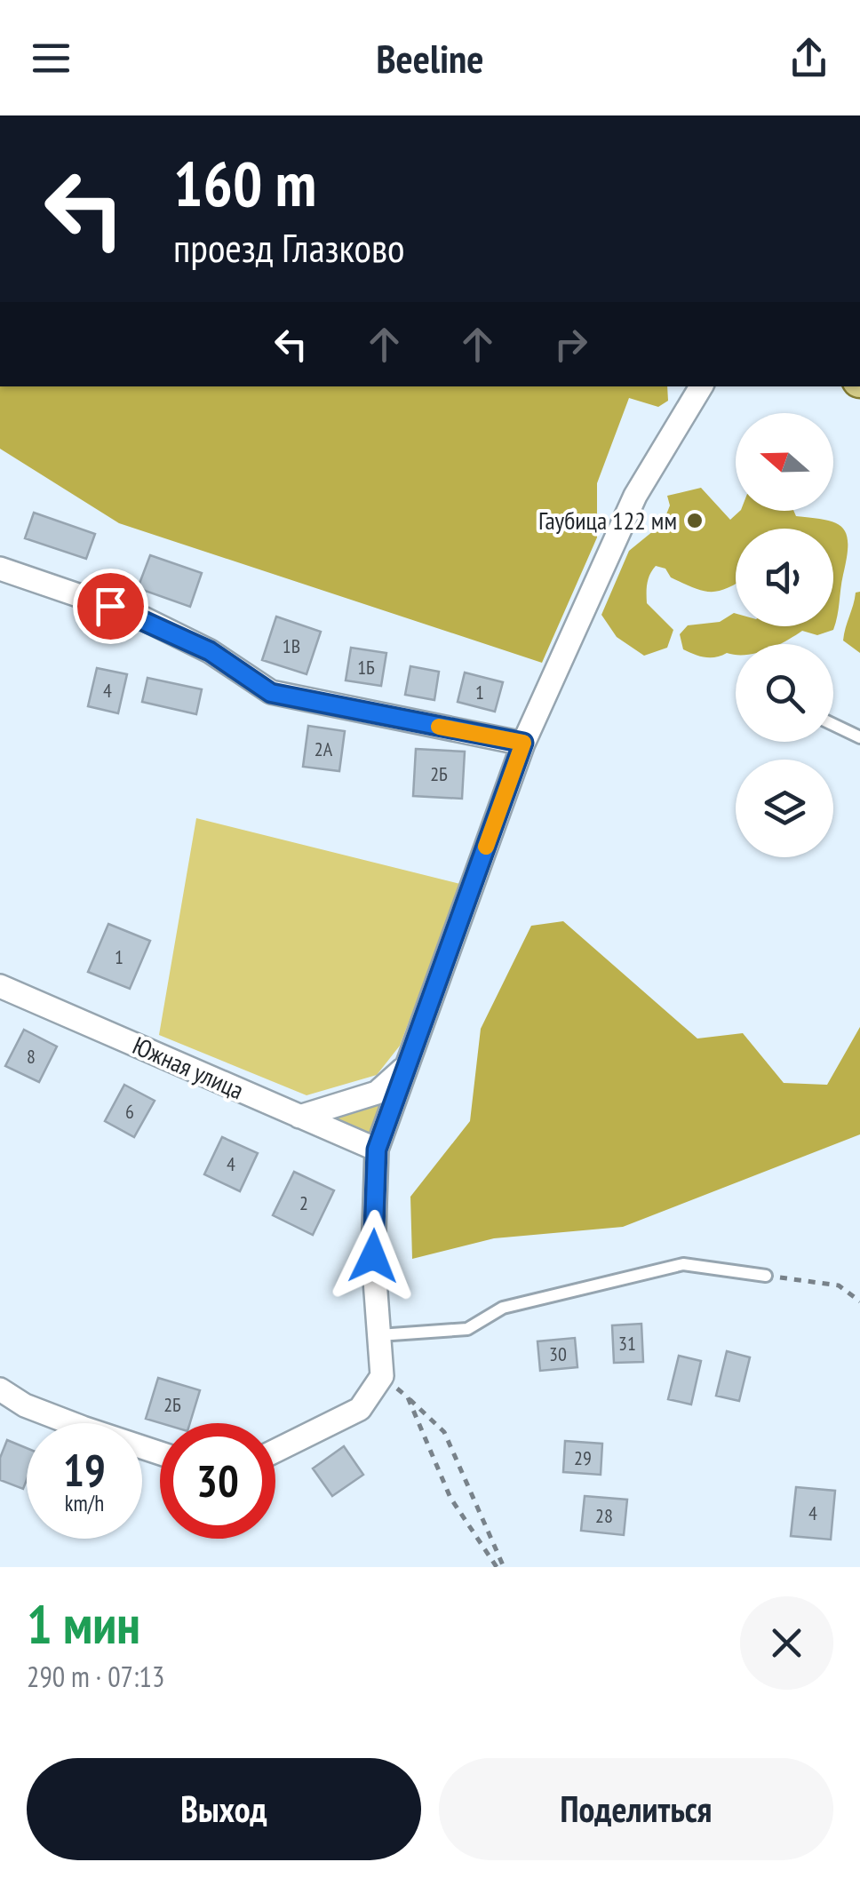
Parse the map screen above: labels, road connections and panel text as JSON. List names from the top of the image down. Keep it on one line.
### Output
{"streets":{"street":["Южная улица"]},"places":["Гаубица 122 мм"],"house_numbers":["1В","1Б","4","1","2А","2Б","1","8","6","4","2","31","30","2Б","29","4","28"],"north":"left","page":{"header":"Beeline","turn":["160 m","проезд Глазково"],"speed":"19 km/h","limit":"30","heading":["1 мин","290 m · 07:13"],"buttons":["Выход","Поделиться"]}}
